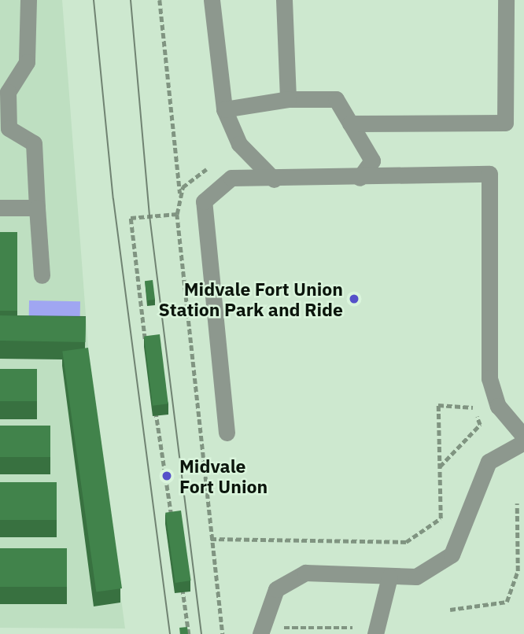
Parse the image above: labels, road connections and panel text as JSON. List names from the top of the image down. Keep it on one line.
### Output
{"places":["Midvale Fort Union Station Park and Ride","Midvale Fort Union"]}
